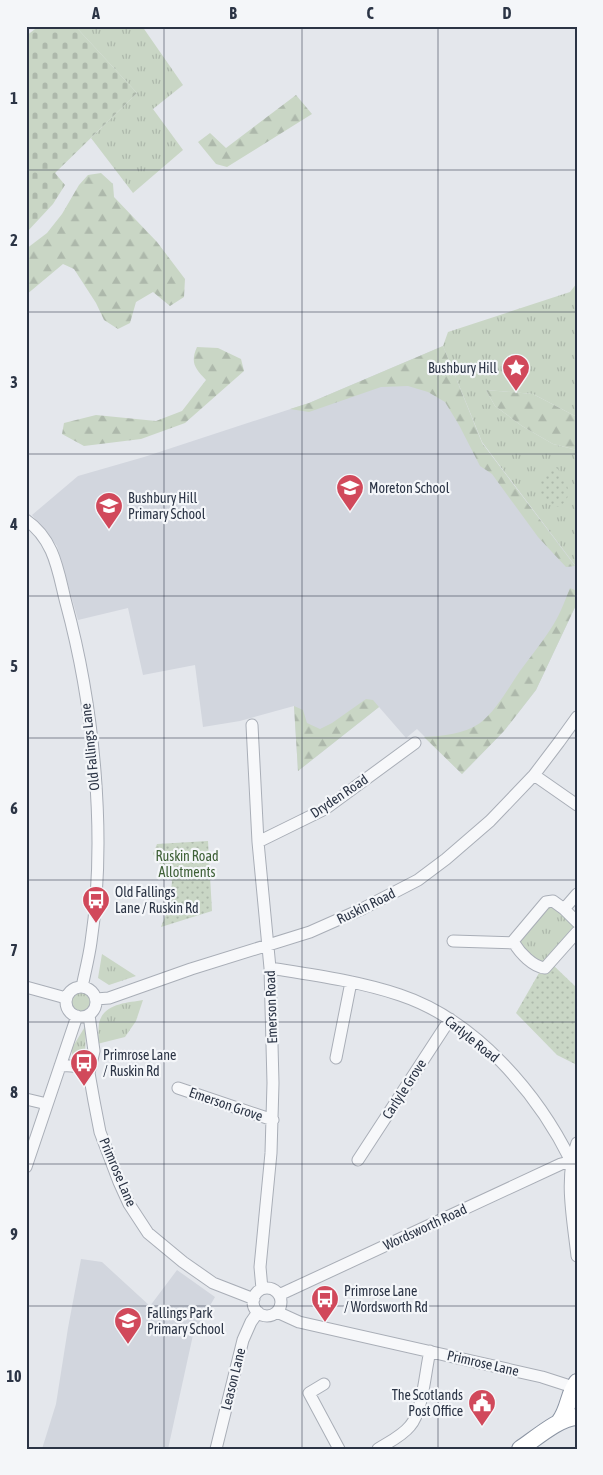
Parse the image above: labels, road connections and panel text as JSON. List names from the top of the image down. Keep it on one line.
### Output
{"streets":{"street":["Old Fallings Lane","Dryden Road","Ruskin Road","Emerson Road","Carlyle Road","Carlyle Grove","Emerson Grove","Primrose Lane","Wordsworth Road","Leason Lane"]},"crossings":[["Old Fallings Lane","Ruskin Road"],["Old Fallings Lane","Primrose Lane"],["Dryden Road","Emerson Road"],["Ruskin Road","Emerson Road"],["Ruskin Road","Primrose Lane"],["Emerson Road","Carlyle Road"],["Emerson Road","Emerson Grove"],["Emerson Road","Primrose Lane"],["Emerson Road","Wordsworth Road"],["Emerson Road","Leason Lane"],["Carlyle Road","Carlyle Grove"],["Carlyle Road","Wordsworth Road"],["Primrose Lane","Wordsworth Road"],["Primrose Lane","Leason Lane"],["Wordsworth Road","Leason Lane"]],"parks":["Ruskin Road Allotments"],"places":{"place":["Bushbury Hill"],"school or university":["Moreton School","Bushbury Hill Primary School","Fallings Park Primary School"],"bus stop":["Old Fallings Lane / Ruskin Rd","Primrose Lane / Ruskin Rd","Primrose Lane / Wordsworth Rd"],"public building":["The Scotlands Post Office"]},"grid":{"columns":["A","B","C","D"],"rows":["1","2","3","4","5","6","7","8","9","10"]}}
